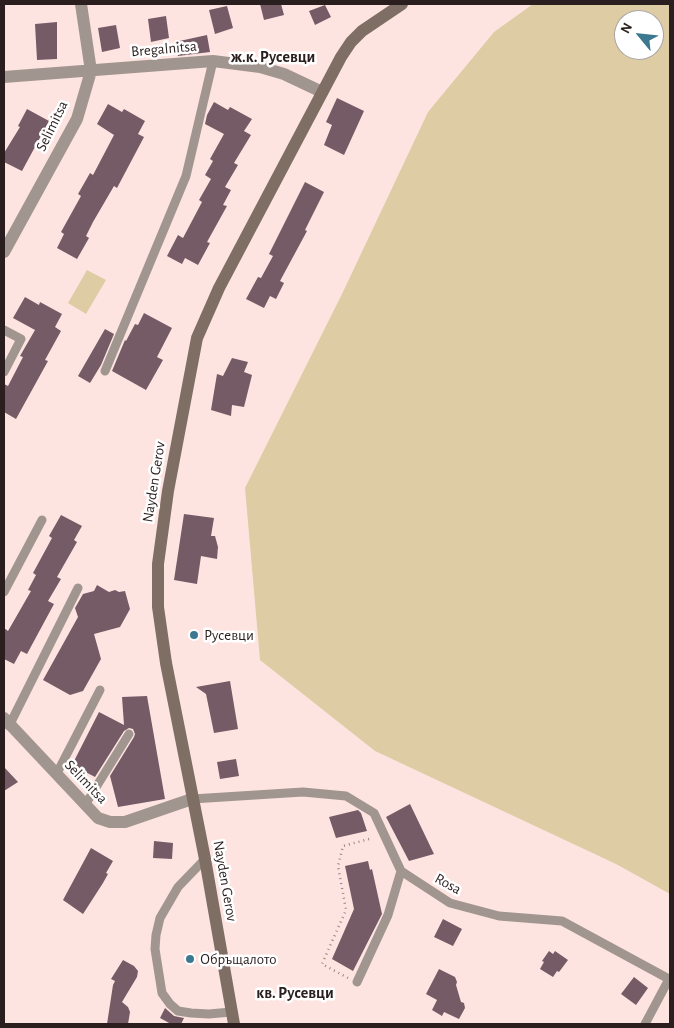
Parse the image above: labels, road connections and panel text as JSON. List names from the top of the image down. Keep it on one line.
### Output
{"streets":{"street":["Bregalnitsa","Selimitsa","Nayden Gerov"],"lane":["Rosa"]},"crossings":[["Bregalnitsa","Selimitsa"],["Bregalnitsa","Nayden Gerov"],["Selimitsa","Nayden Gerov"]],"districts":["ж.к. Русевци","кв. Русевци"],"places":["Русевци","Обръщалото"],"north":"top left"}
